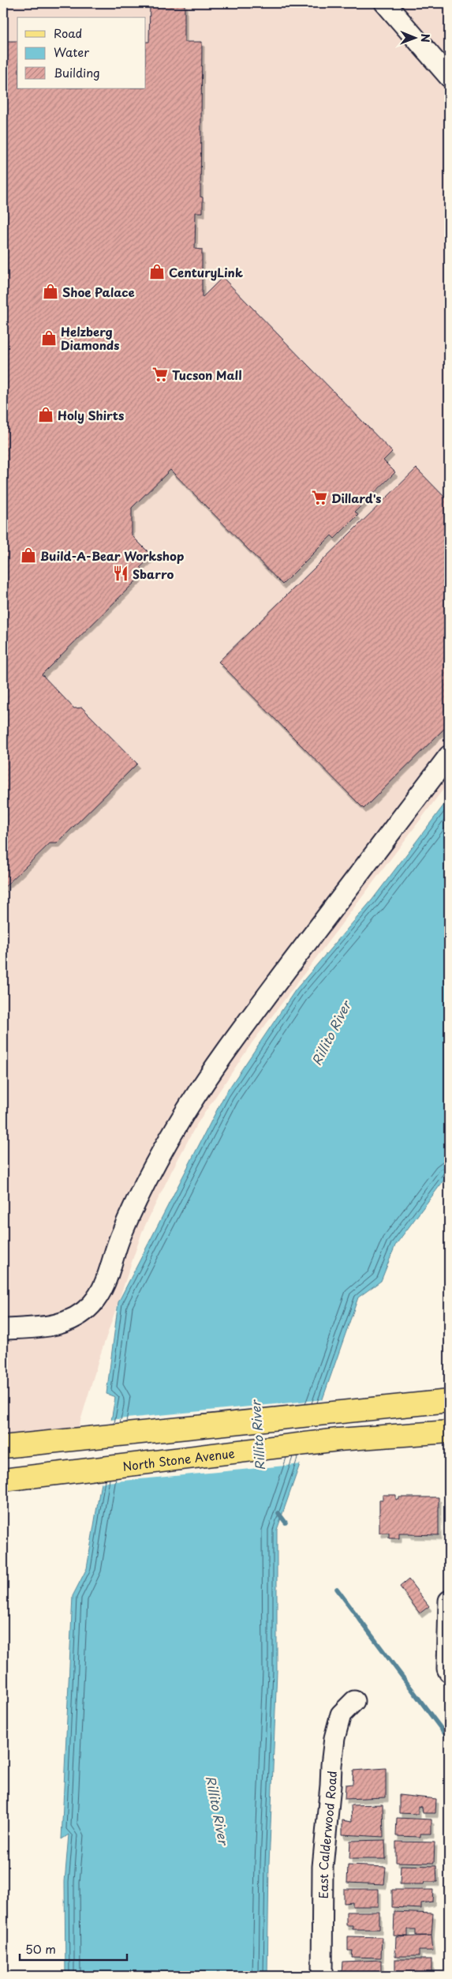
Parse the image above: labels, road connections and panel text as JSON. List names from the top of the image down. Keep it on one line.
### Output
{"streets":{"main road":["North Stone Avenue"],"street":["East Calderwood Road"]},"water":["Rillito River"],"places":{"shop":["CenturyLink","Shoe Palace","Helzberg Diamonds","Holy Shirts","Build-A-Bear Workshop"],"supermarket":["Tucson Mall","Dillard's"],"restaurant":["Sbarro"]},"legend":["Road","Water","Building"],"scale_bar":"50 m","north":"right"}
